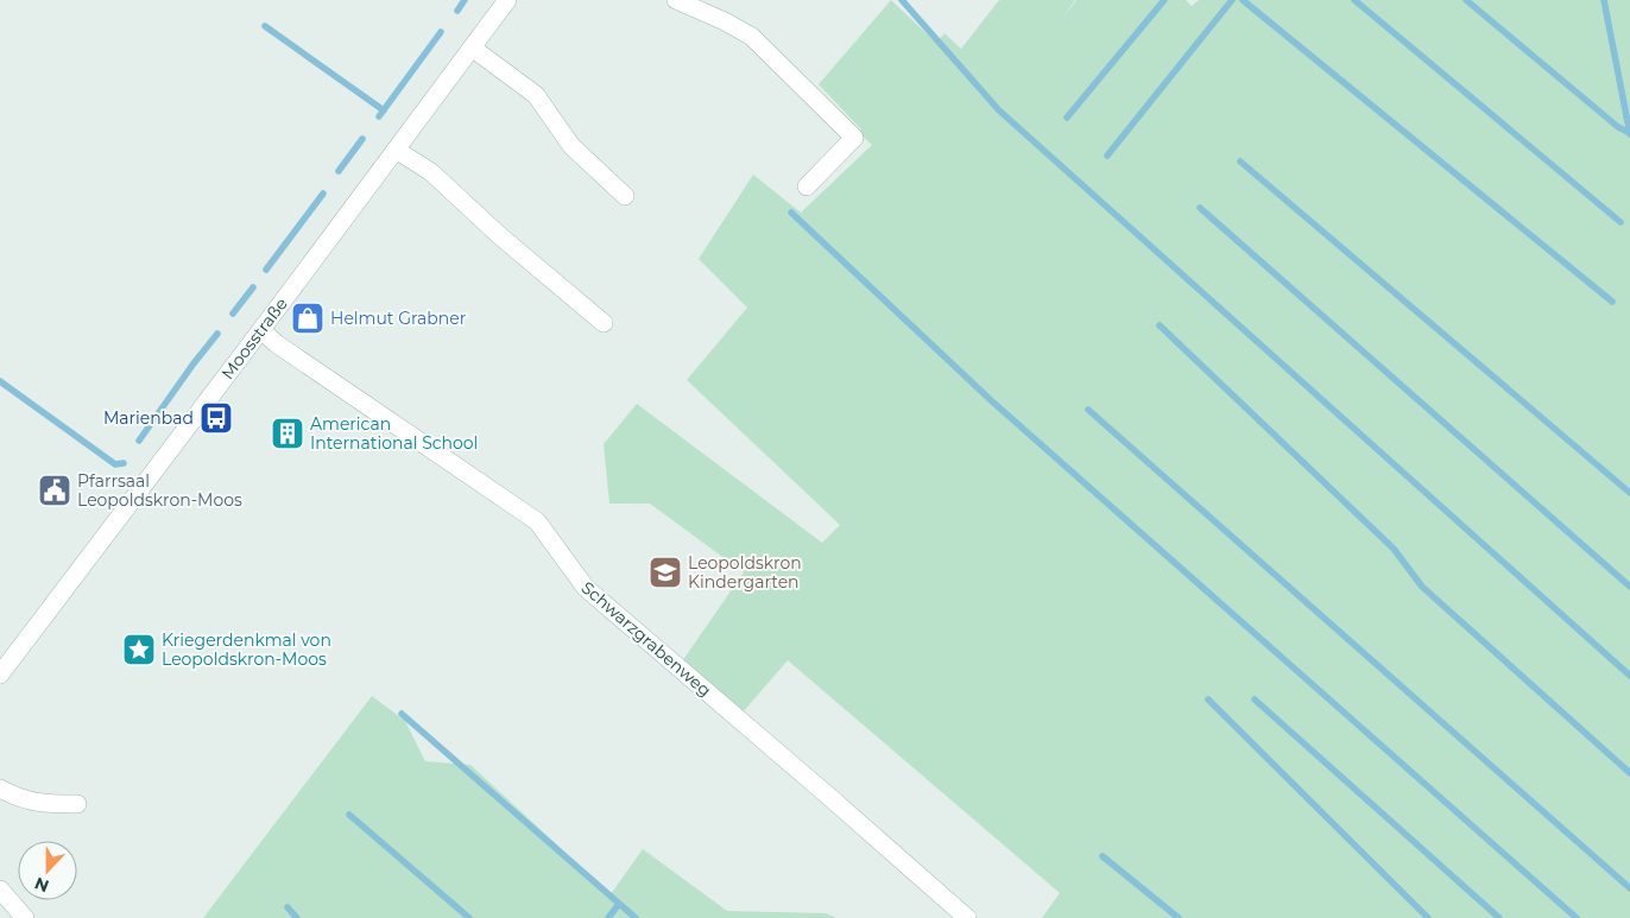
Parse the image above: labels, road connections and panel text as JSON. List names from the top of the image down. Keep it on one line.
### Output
{"streets":{"street":["Moosstraße","Schwarzgrabenweg"]},"crossings":[["Moosstraße","Schwarzgrabenweg"]],"places":{"shop":["Helmut Grabner"],"bus stop":["Marienbad"],"building":["American International School"],"public building":["Pfarrsaal Leopoldskron-Moos"],"school or university":["Leopoldskron Kindergarten"],"place":["Kriegerdenkmal von Leopoldskron-Moos"]},"north":"bottom"}
